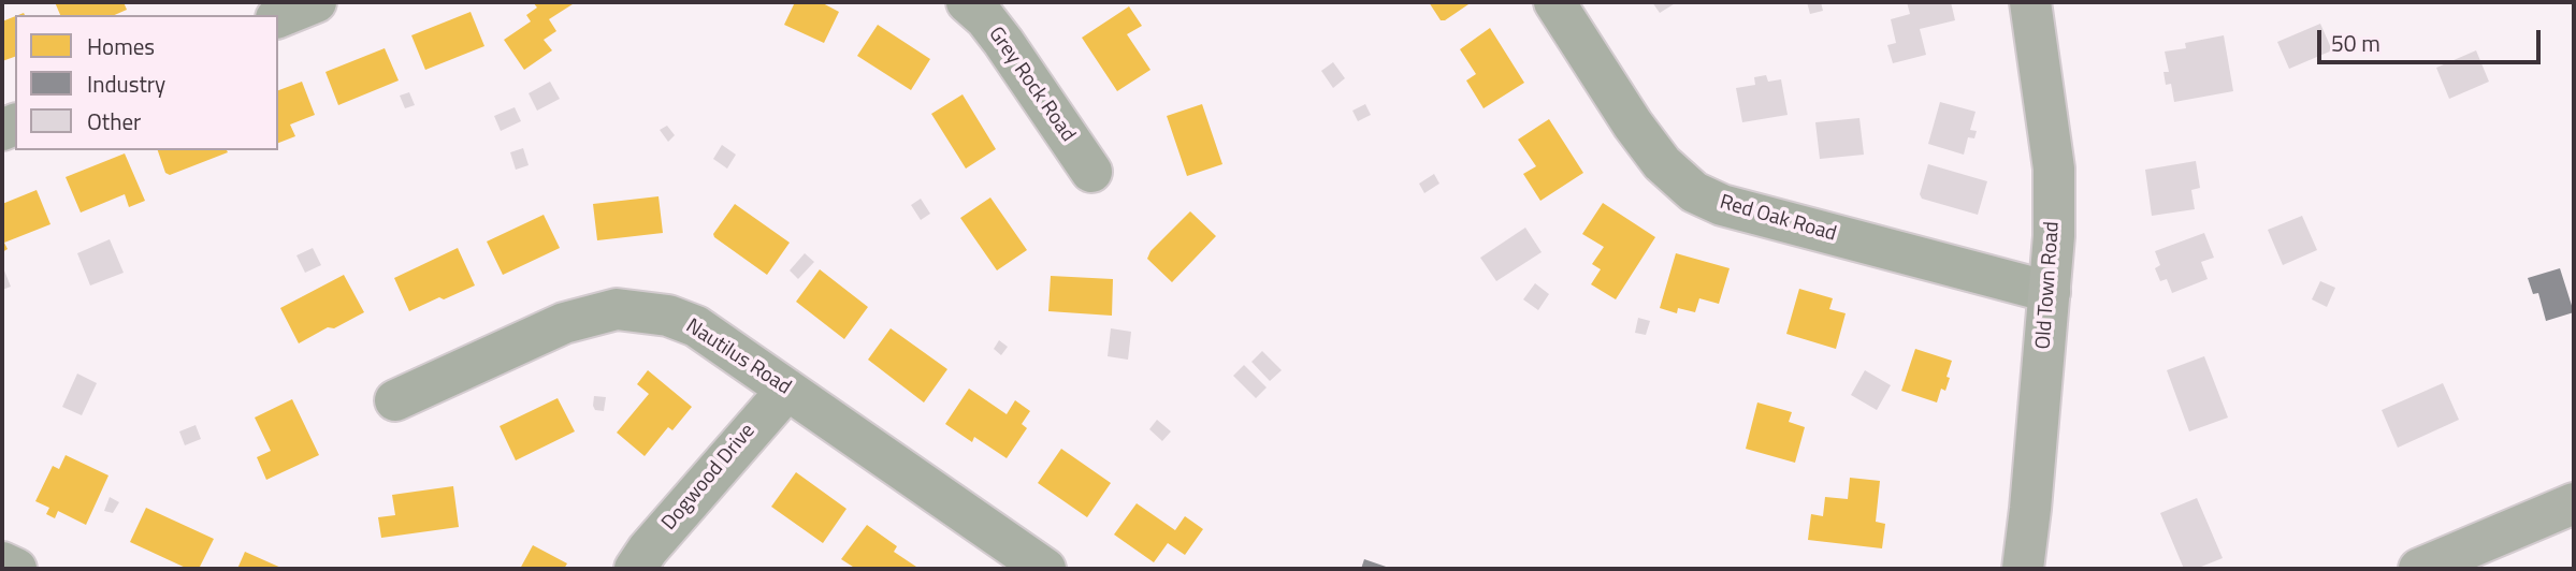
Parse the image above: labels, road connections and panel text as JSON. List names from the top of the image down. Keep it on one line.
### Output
{"streets":{"main road":["Old Town Road"],"street":["Grey Rock Road","Red Oak Road","Nautilus Road","Dogwood Drive"]},"crossings":[["Red Oak Road","Old Town Road"],["Nautilus Road","Dogwood Drive"]],"legend":["Homes","Industry","Other"],"scale_bar":"50 m"}
